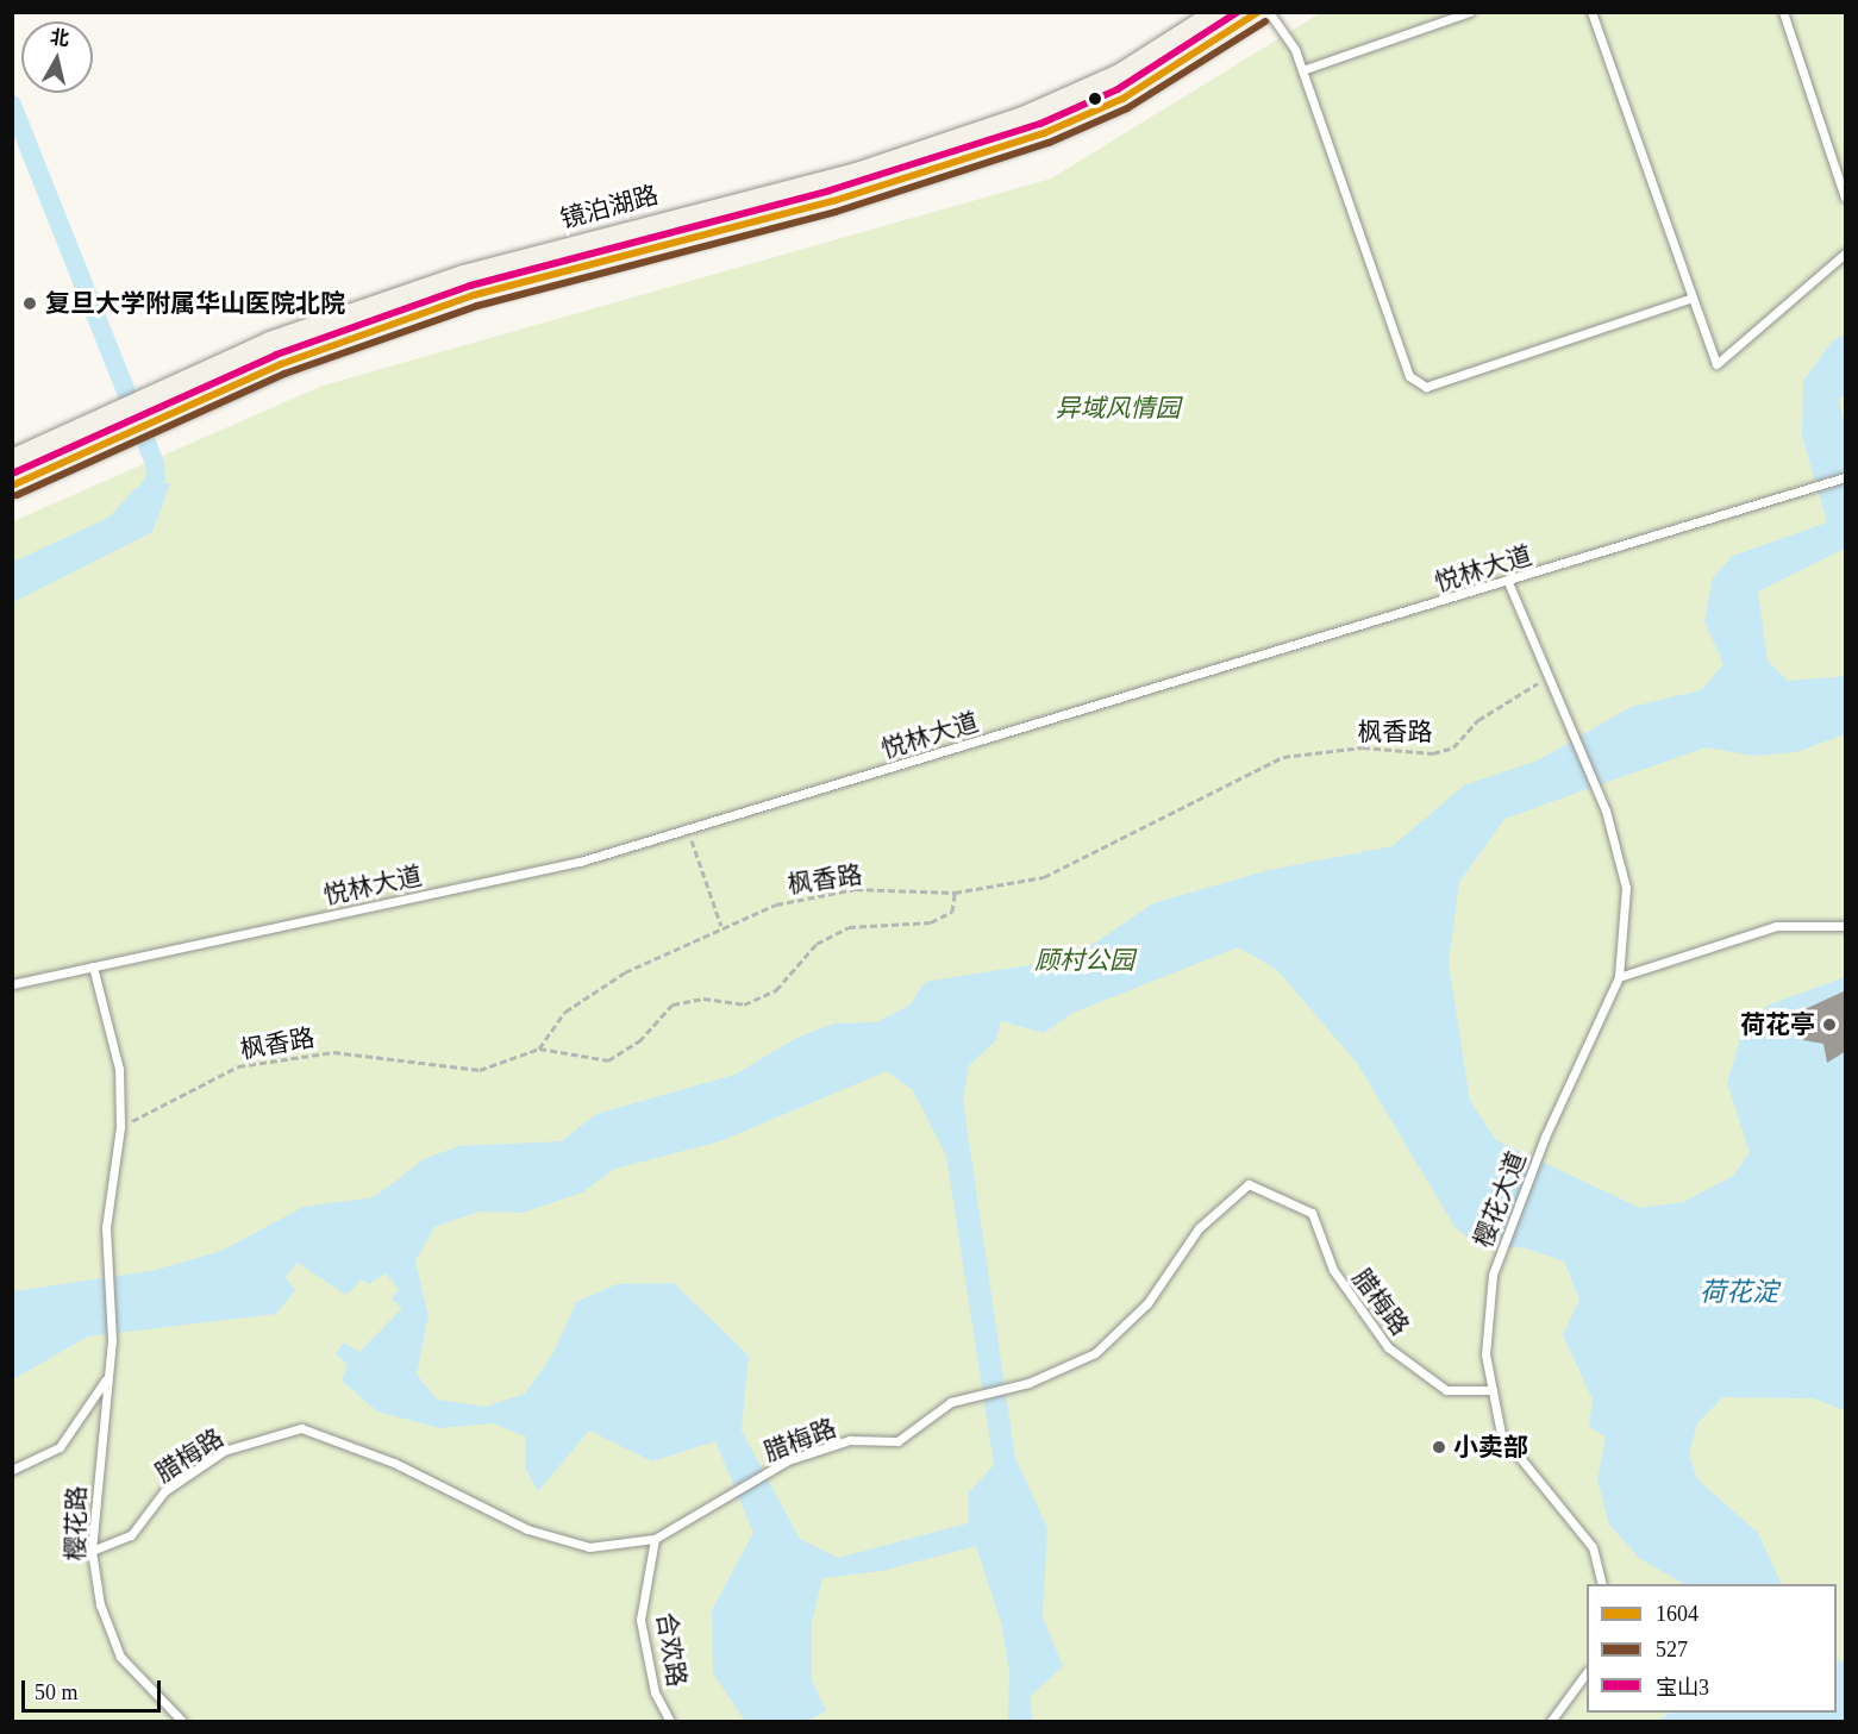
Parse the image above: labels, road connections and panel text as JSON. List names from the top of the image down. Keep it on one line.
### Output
{"streets":{"street":["镜泊湖路"],"lane":["悦林大道","樱花大道","腊梅路","樱花路","合欢路"],"path":["枫香路"]},"crossings":[["悦林大道","樱花路"],["枫香路","樱花大道"],["枫香路","樱花路"],["樱花大道","腊梅路"],["腊梅路","樱花路"],["腊梅路","合欢路"]],"water":["荷花淀"],"parks":["异域风情园","顾村公园"],"places":["复旦大学附属华山医院北院","荷花亭","小卖部"],"lines":["transit line 1604","transit line 宝山3","transit line 527"],"legend":["1604","527","宝山3"],"scale_bar":"50 m","north":"top"}
